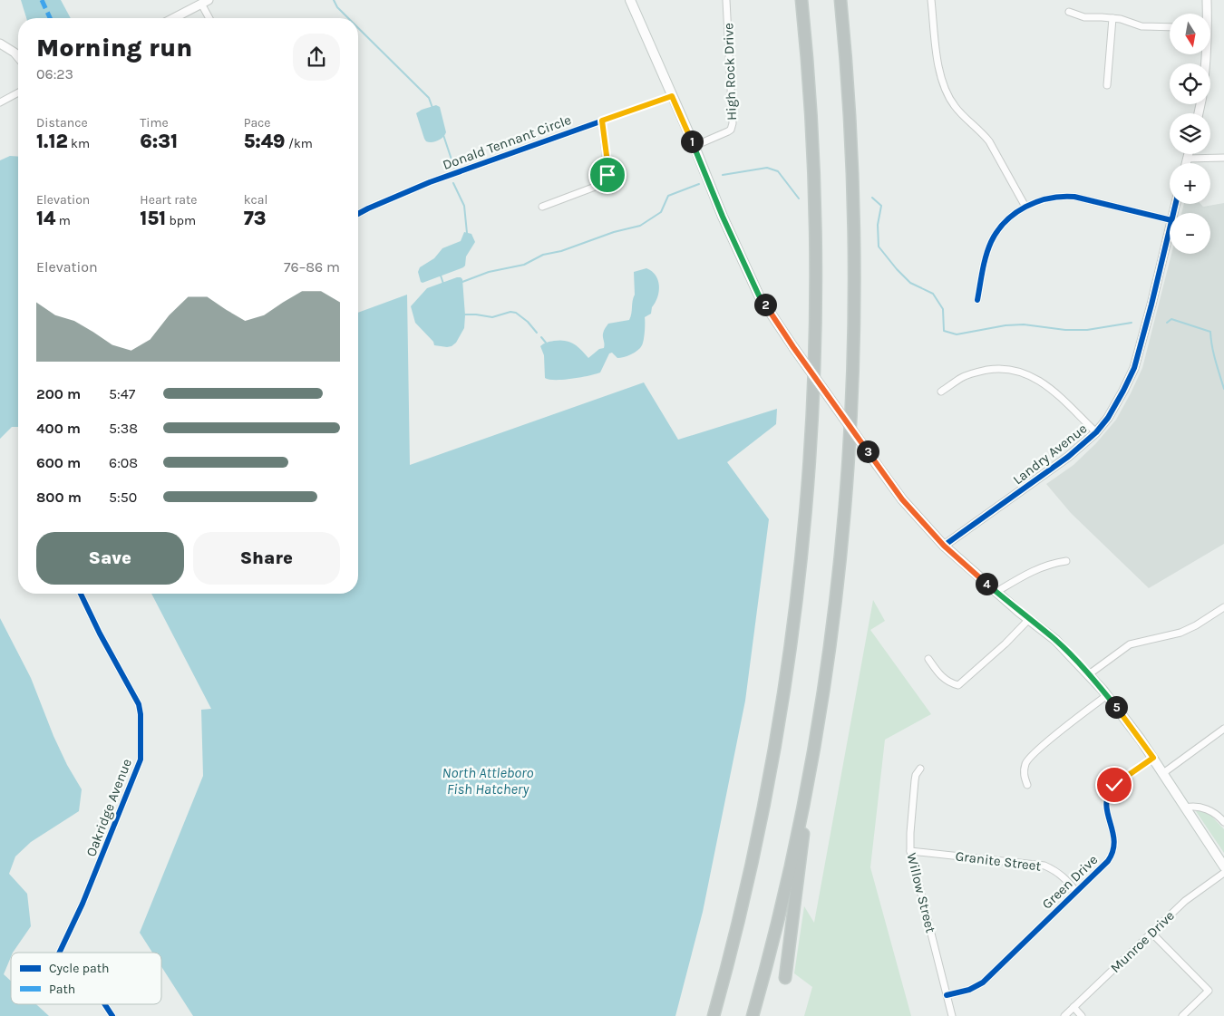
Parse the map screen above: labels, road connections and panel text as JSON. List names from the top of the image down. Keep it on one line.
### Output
{"streets":{"street":["High Rock Drive","Donald Tennant Circle","Landry Avenue","Oakridge Avenue","Granite Street","Green Drive","Willow Street","Munroe Drive"]},"crossings":[["Granite Street","Green Drive"],["Granite Street","Willow Street"],["Green Drive","Willow Street"]],"water":["North Attleboro Fish Hatchery"],"legend":["Cycle path","Path"],"north":"bottom","page":{"map_buttons":["+","−"],"heading":["Morning run","06:23"],"stats":[["Distance","1.12 km"],["Time","6:31"],["Pace","5:49 /km"],["Elevation","14 m"],["Heart rate","151 bpm"],["kcal","73"]],"pins":["1","2","3","4","5"],"chart":["Elevation","76–86 m"],"list":[{"name":"200 m","note":"5:47"},{"name":"400 m","note":"5:38"},{"name":"600 m","note":"6:08"},{"name":"800 m","note":"5:50"}],"buttons":["Save","Share"]}}
